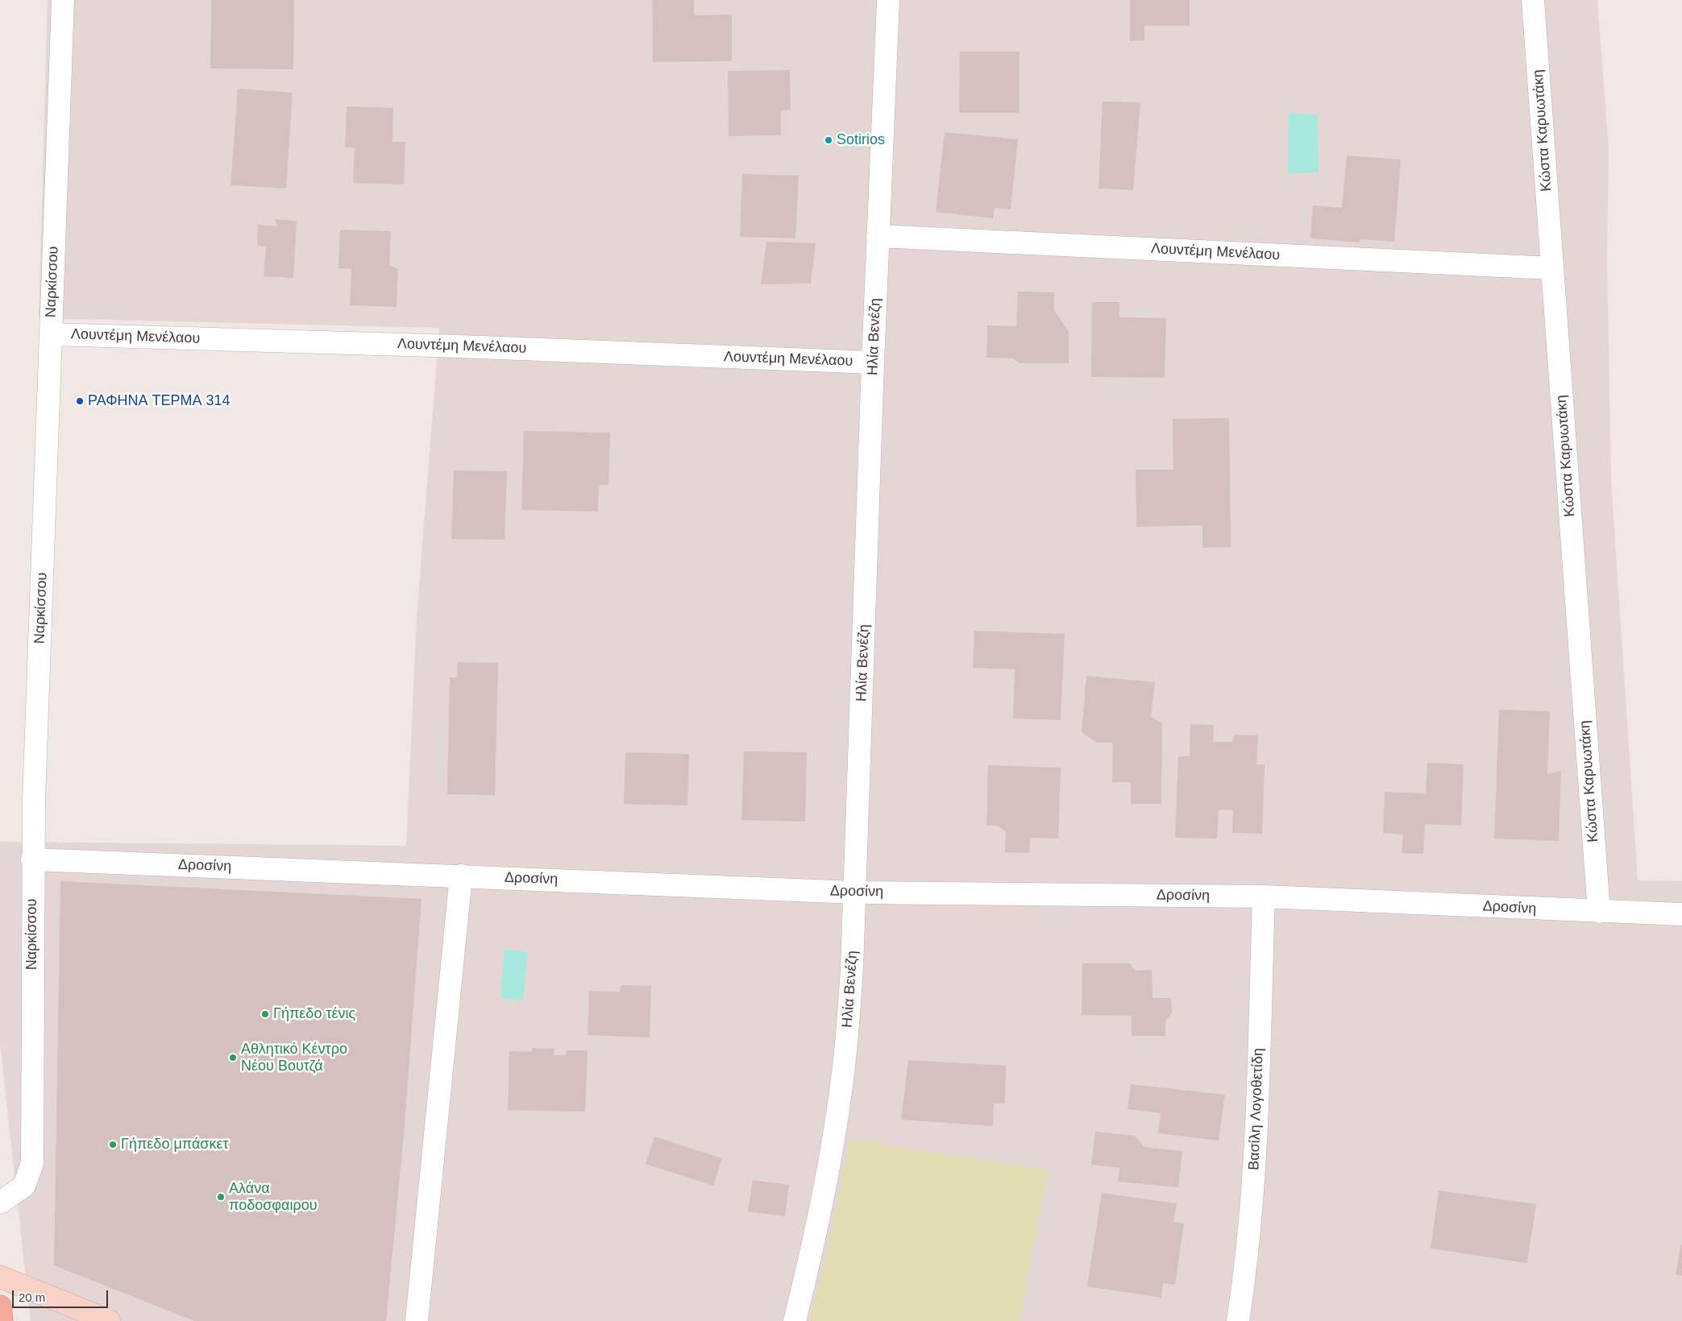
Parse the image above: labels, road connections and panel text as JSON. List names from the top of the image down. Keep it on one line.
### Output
{"streets":{"street":["Κώστα Καρυωτάκη","Λουντέμη Μενέλαου","Ναρκίσσου","Ηλία Βενέζη","Δροσίνη","Βασίλη Λογοθετίδη"]},"crossings":[["Κώστα Καρυωτάκη","Λουντέμη Μενέλαου"],["Κώστα Καρυωτάκη","Δροσίνη"],["Λουντέμη Μενέλαου","Ναρκίσσου"],["Λουντέμη Μενέλαου","Ηλία Βενέζη"],["Ναρκίσσου","Δροσίνη"],["Ηλία Βενέζη","Δροσίνη"],["Δροσίνη","Βασίλη Λογοθετίδη"]],"places":["Sotirios","ΡΑΦΗΝΑ ΤΕΡΜΑ 314","Γήπεδο τένις","Αθλητικό Κέντρο Νέου Βουτζά","Γήπεδο μπάσκετ","Αλάνα ποδοσφαιρου"],"scale_bar":"20 m"}
